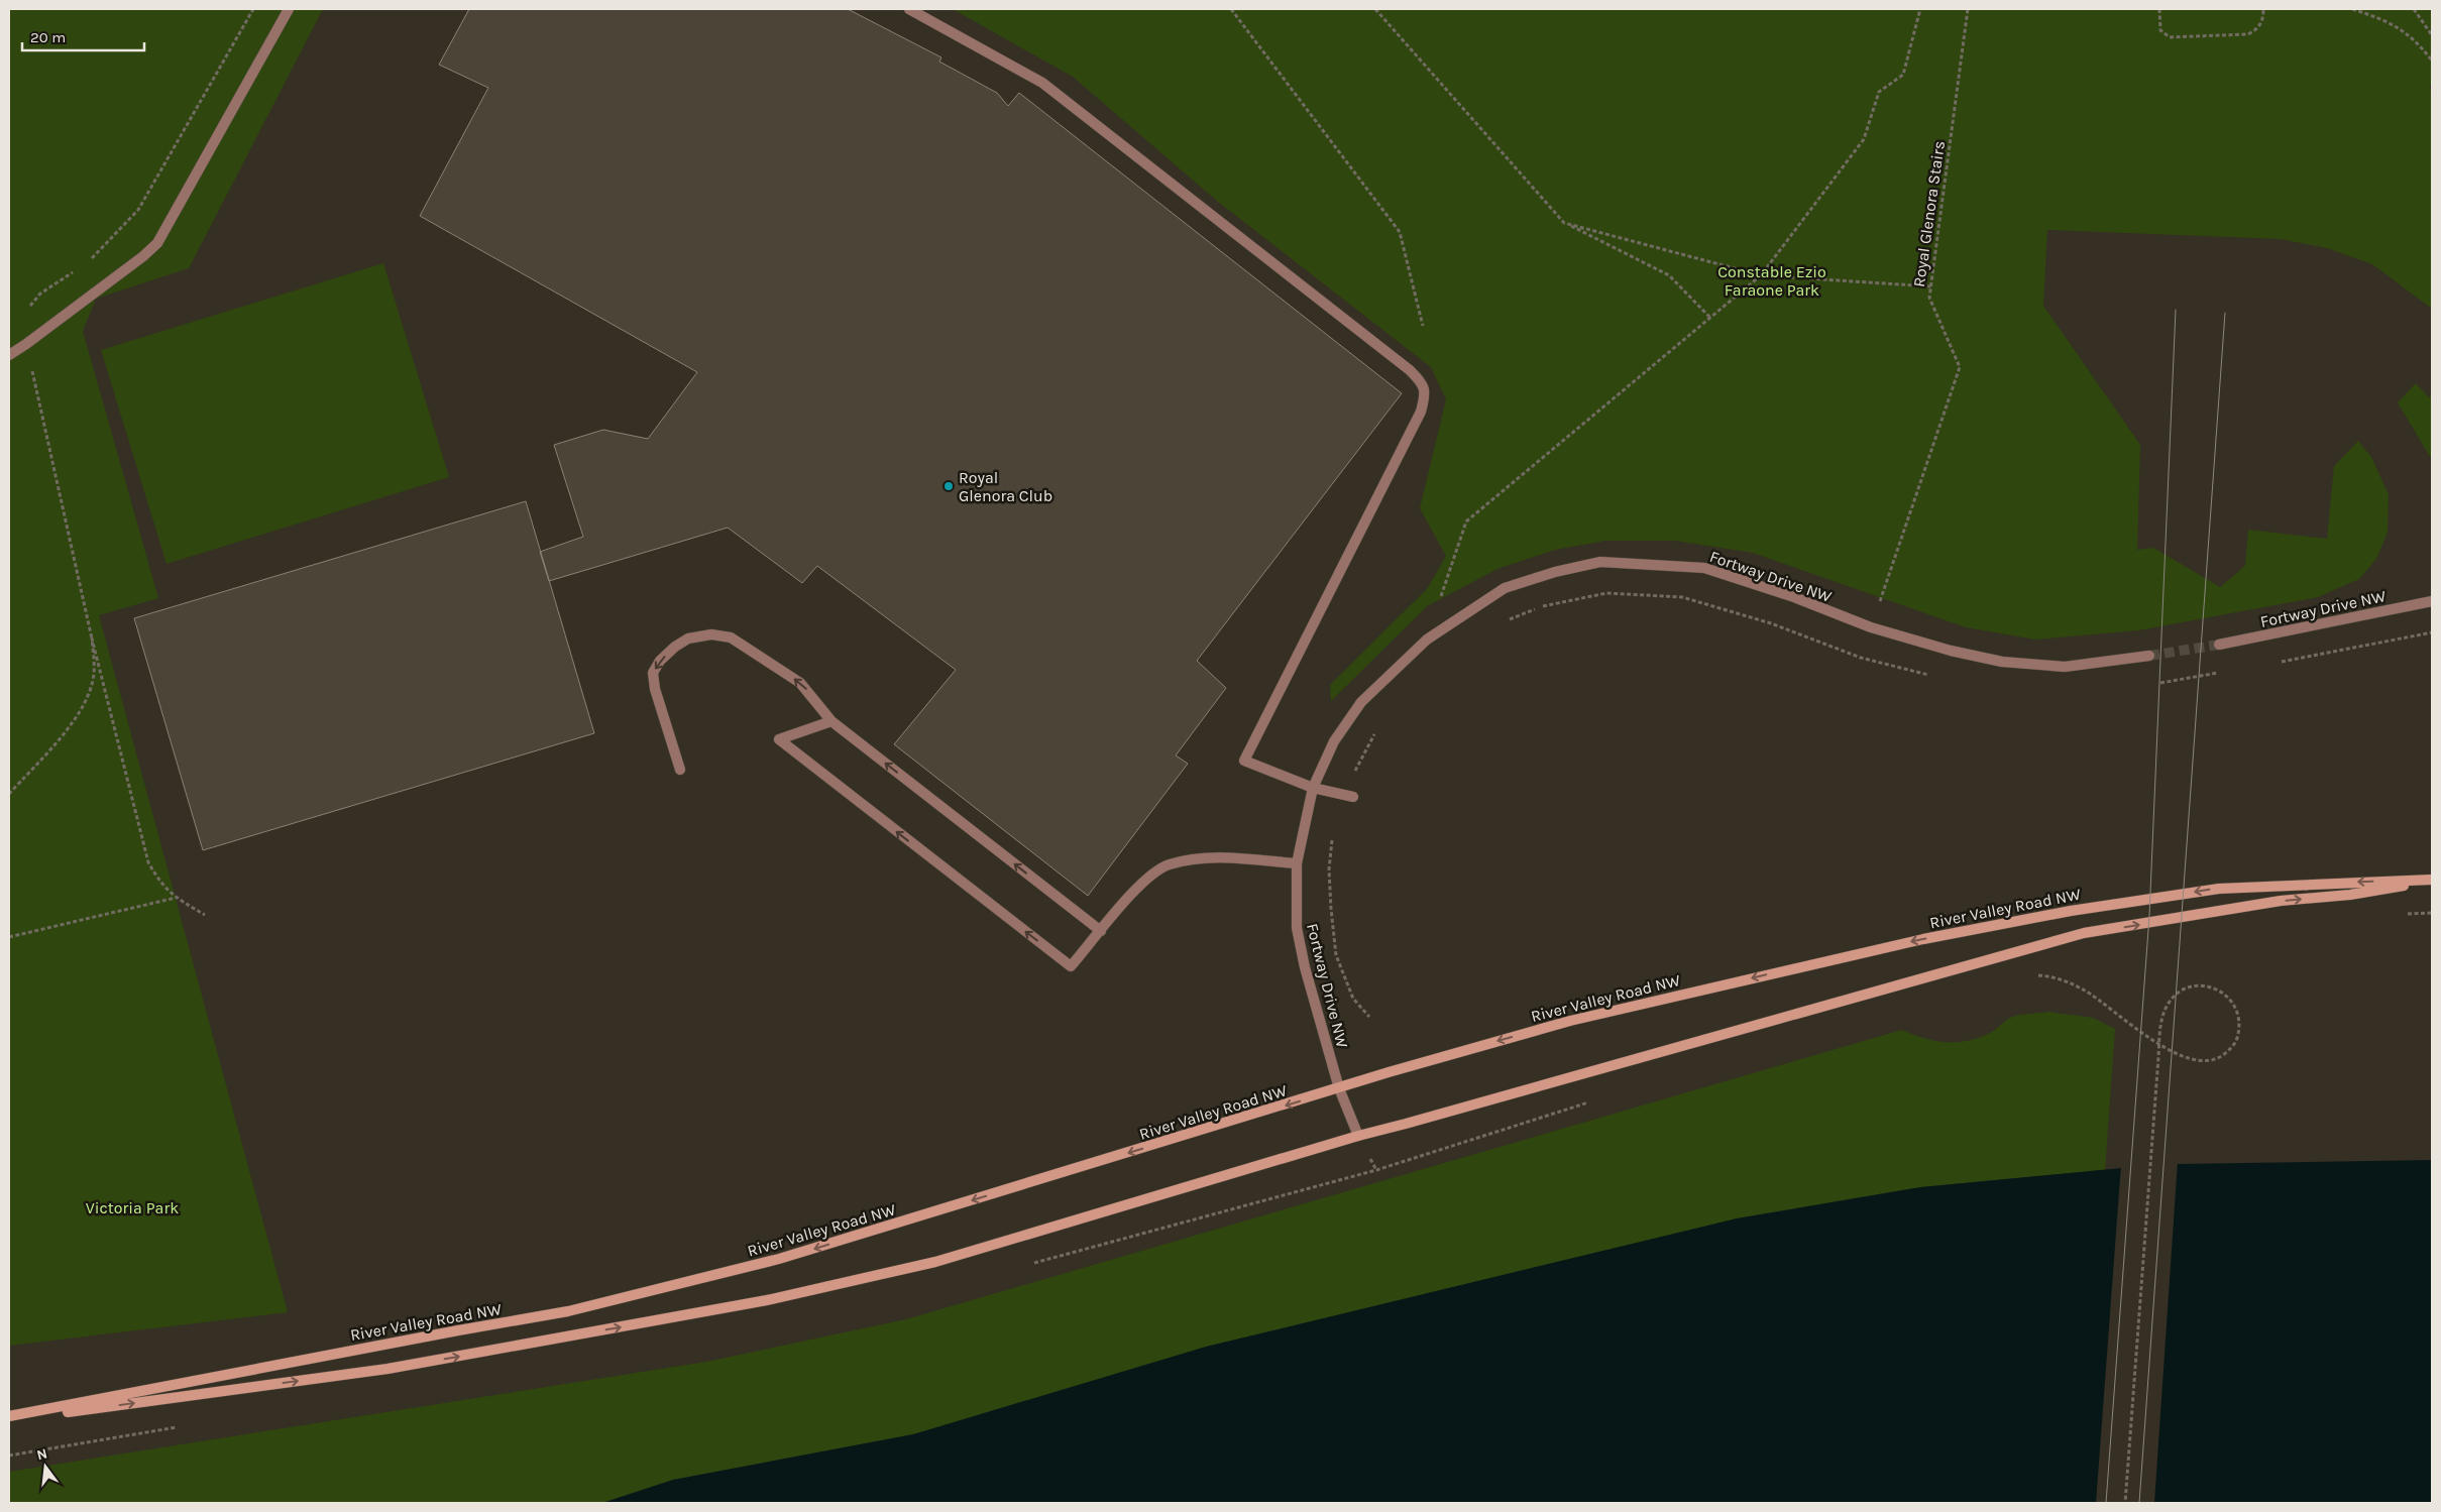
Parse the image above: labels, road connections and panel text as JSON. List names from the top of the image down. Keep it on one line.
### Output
{"streets":{"main road":["River Valley Road NW"],"street":["Fortway Drive NW"],"path":["Royal Glenora Stairs"]},"crossings":[["Fortway Drive NW","River Valley Road NW"]],"parks":["Constable Ezio Faraone Park","Victoria Park"],"places":["Royal Glenora Club"],"scale_bar":"20 m","north":"top"}
